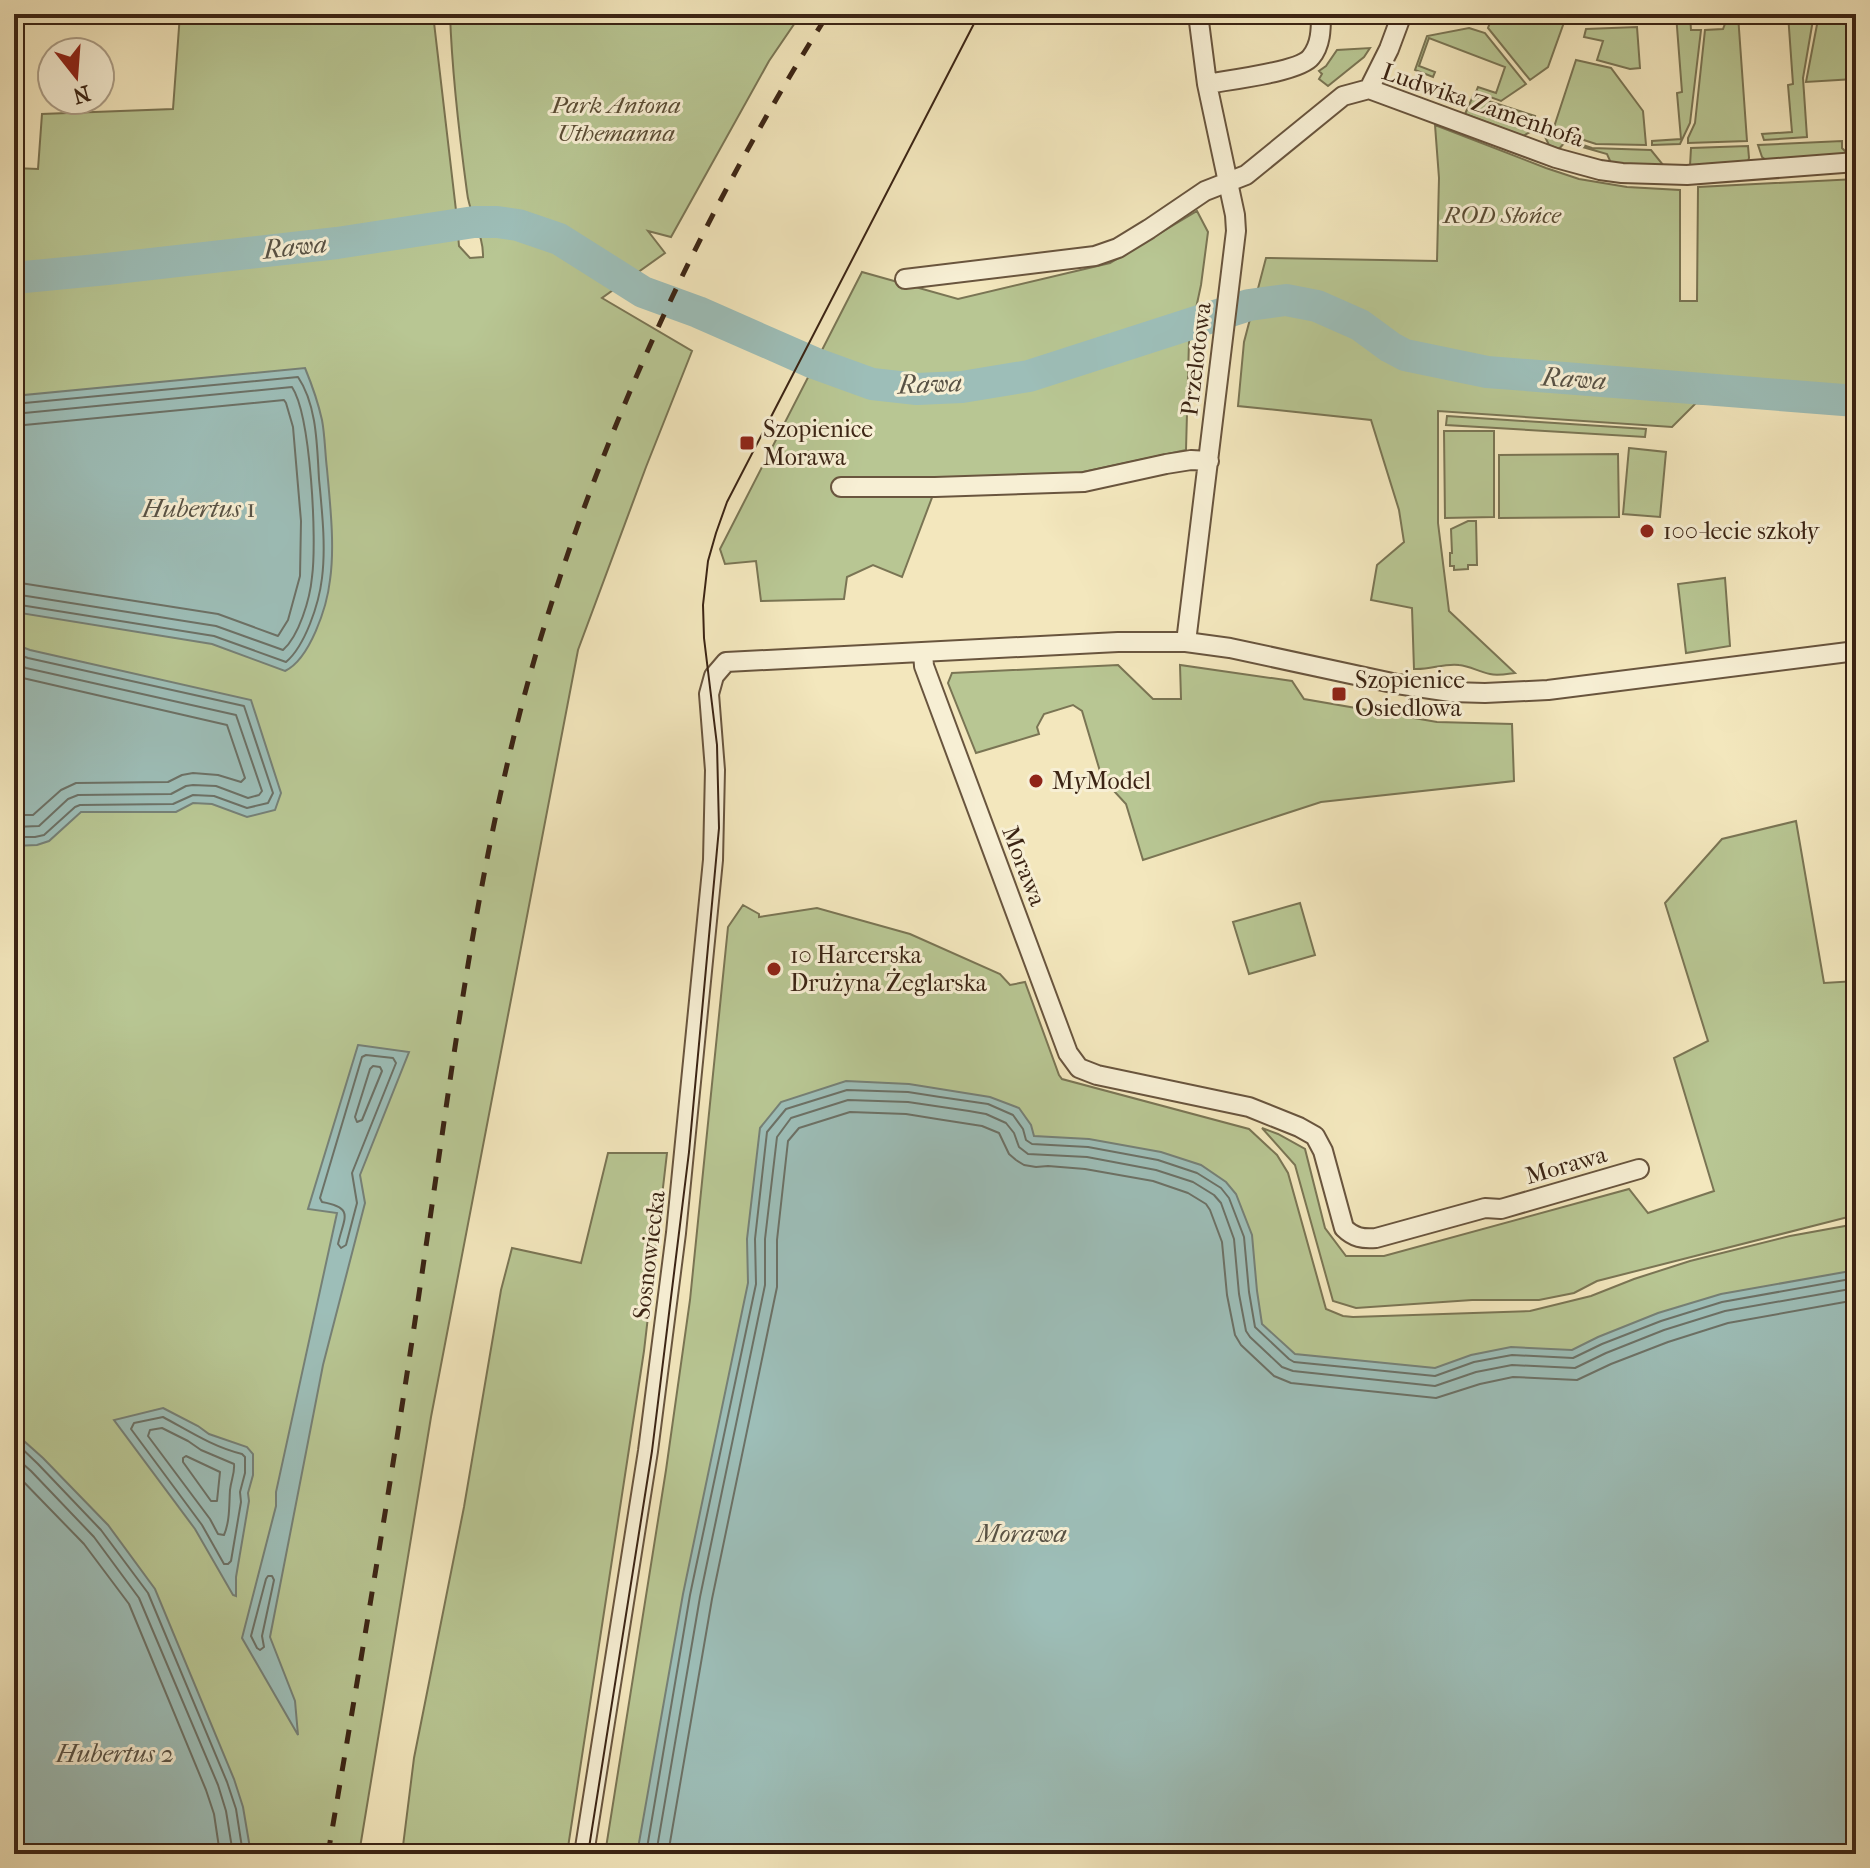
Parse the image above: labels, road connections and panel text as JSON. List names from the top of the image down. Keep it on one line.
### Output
{"streets":{"street":["Ludwika Zamenhofa","Przelotowa","Morawa","Sosnowiecka"]},"crossings":[["Ludwika Zamenhofa","Przelotowa"],["Morawa","Sosnowiecka"]],"water":["Rawa","Hubertus 1","Morawa","Hubertus 2"],"parks":["Park Antona Uthemanna","ROD Słońce"],"places":{"transit":["Szopienice Morawa","Szopienice Osiedlowa"],"other":["100-lecie szkoły","MyModel","10 Harcerska Drużyna Żeglarska"]},"north":"bottom"}
